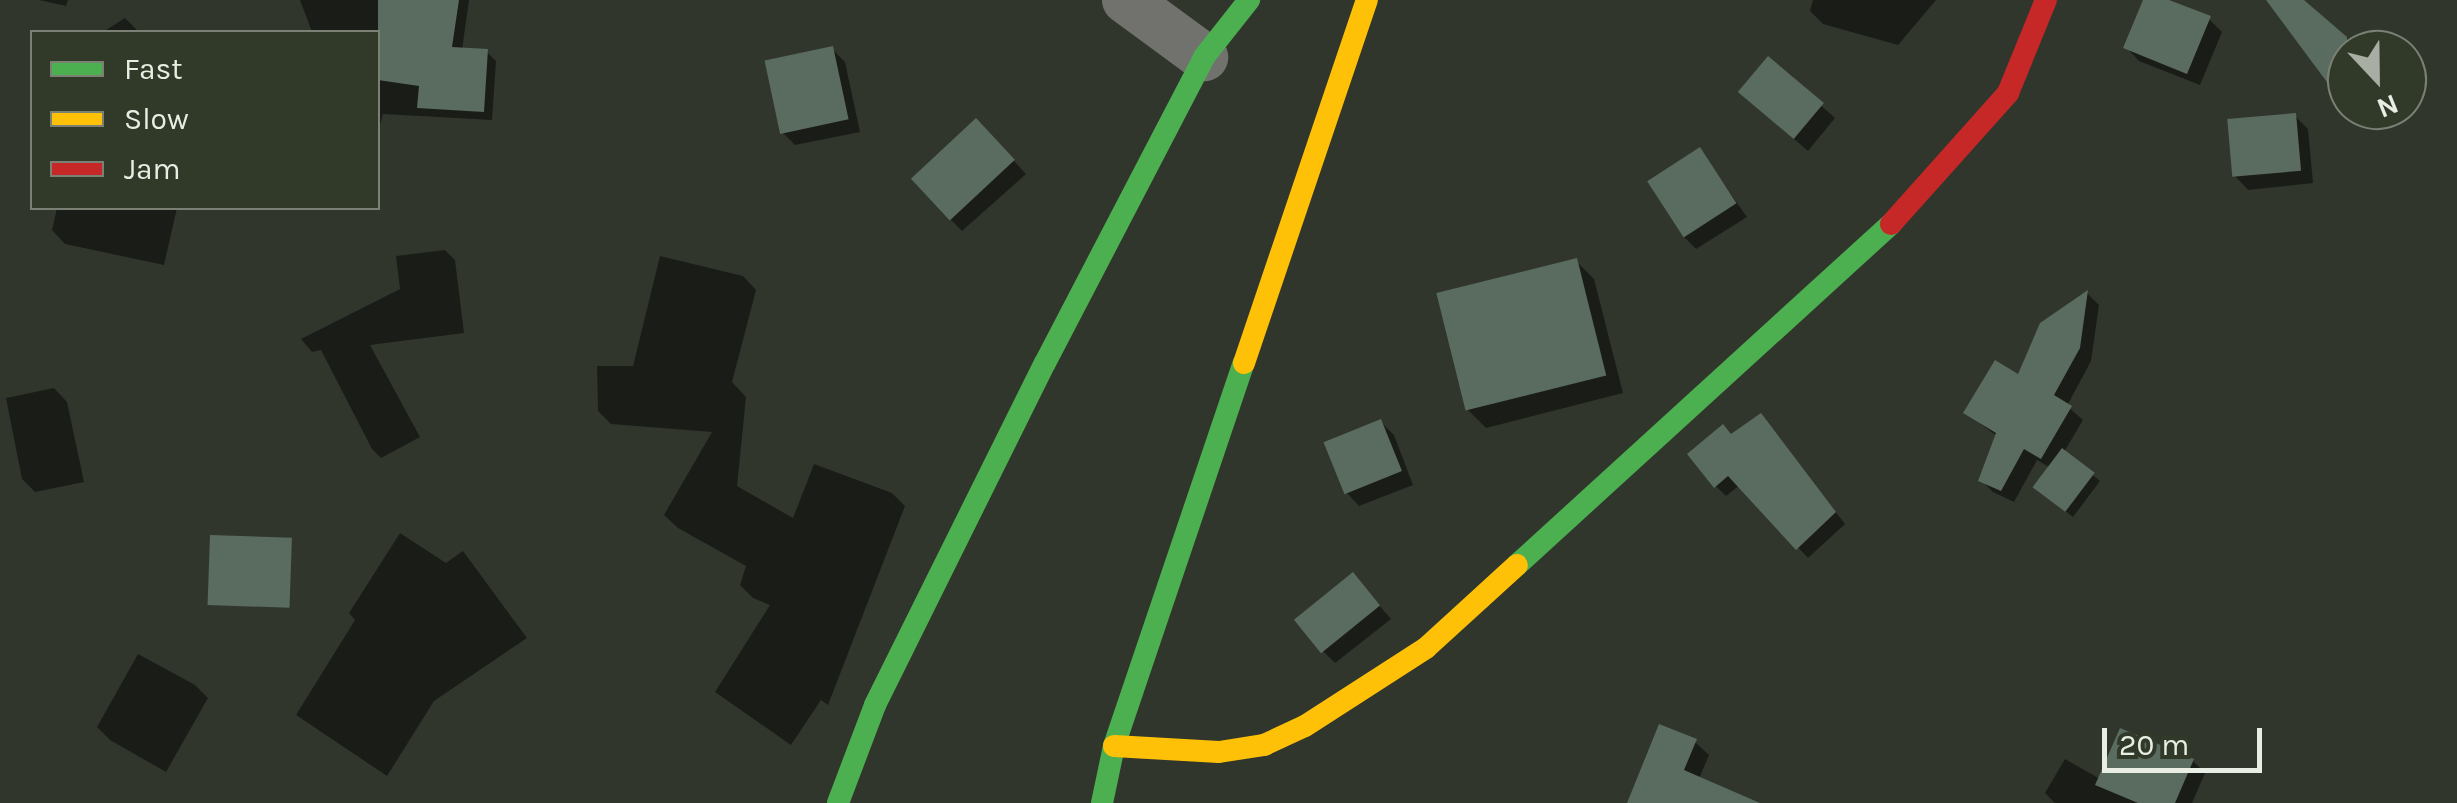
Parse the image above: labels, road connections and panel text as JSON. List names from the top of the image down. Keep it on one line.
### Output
{"legend":["Fast","Slow","Jam"],"scale_bar":"20 m","north":"bottom"}
